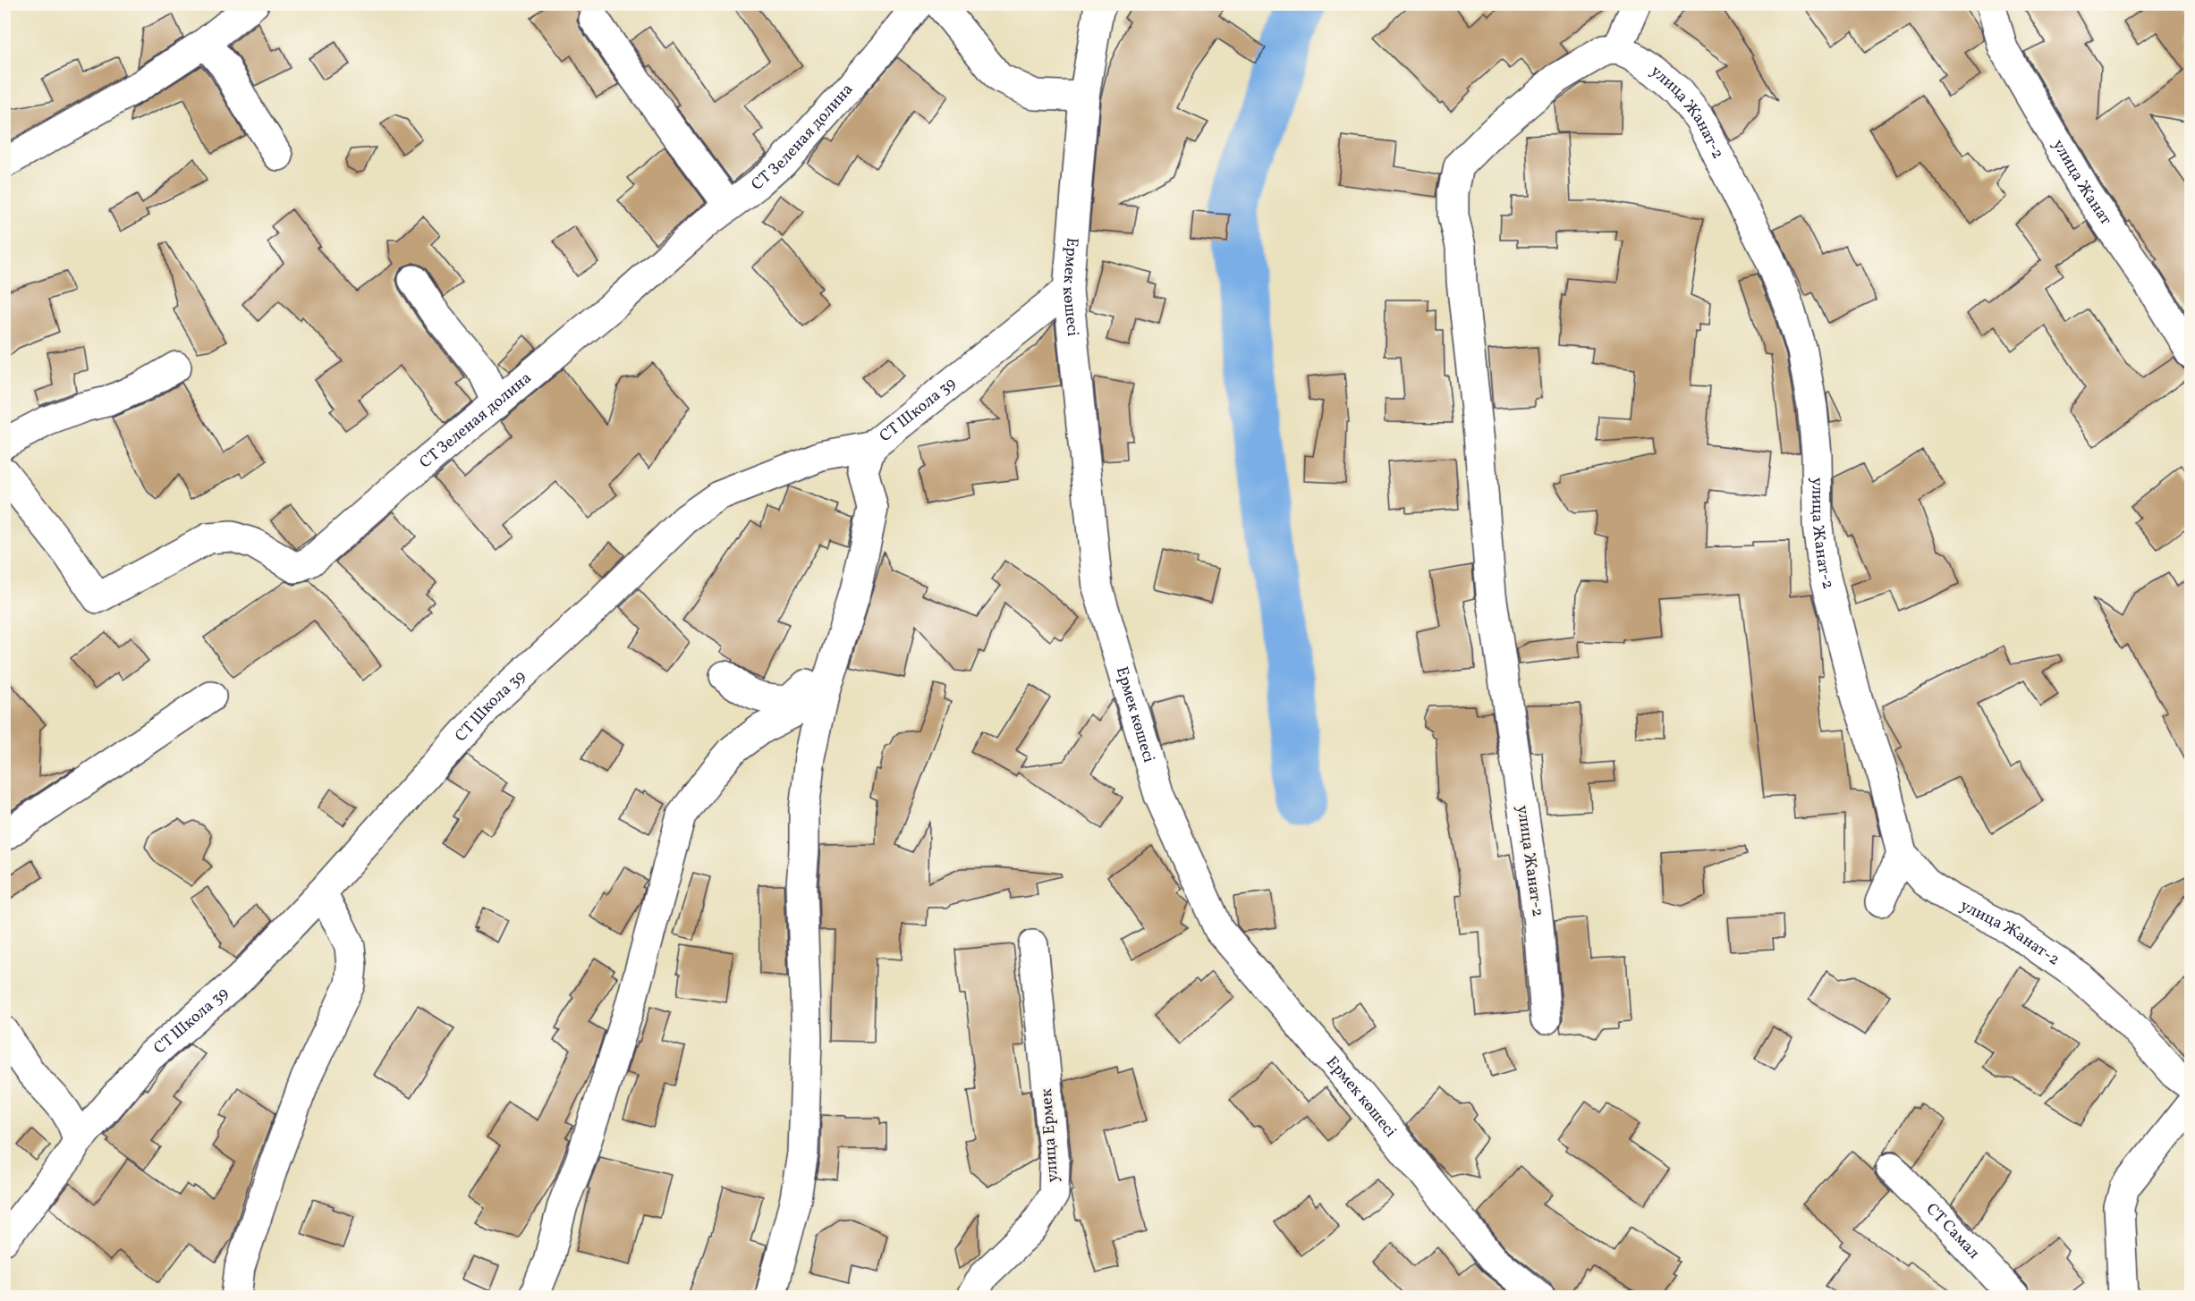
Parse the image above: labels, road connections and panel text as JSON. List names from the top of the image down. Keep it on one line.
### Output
{"streets":{"street":["улица Жанат-2","СТ Зеленая долина","улица Жанат","Ермек көшесі","СТ Школа 39","улица Ермек","СТ Самал"]},"crossings":[["Ермек көшесі","СТ Школа 39"]]}
